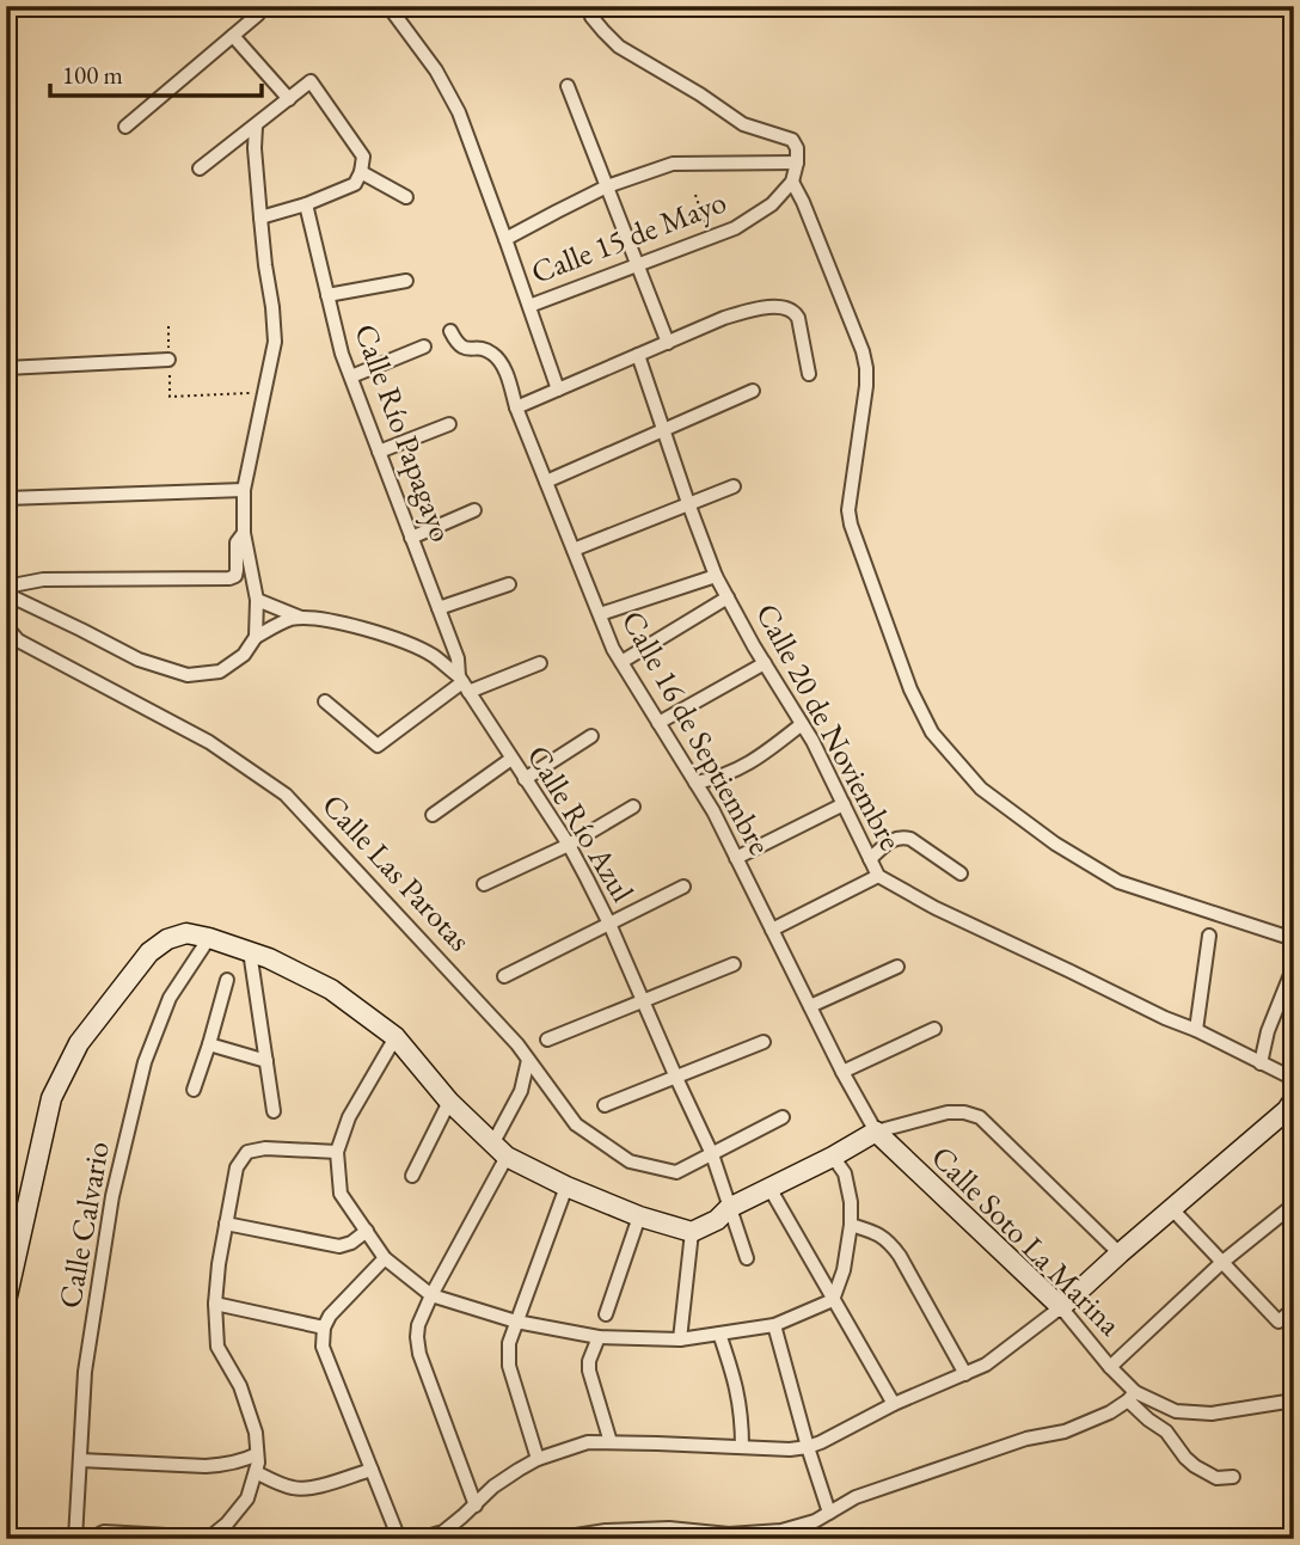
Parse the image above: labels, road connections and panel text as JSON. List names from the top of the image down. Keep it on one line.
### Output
{"streets":{"street":["Calle 15 de Mayo","Calle Río Papagayo","Calle 20 de Noviembre","Calle 16 de Septiembre","Calle Río Azul","Calle Las Parotas","Calle Calvario","Calle Soto La Marina"]},"crossings":[["Calle Río Papagayo","Calle Río Azul"],["Calle 16 de Septiembre","Calle Soto La Marina"],["Calle Río Azul","Calle Las Parotas"]],"scale_bar":"100 m"}
